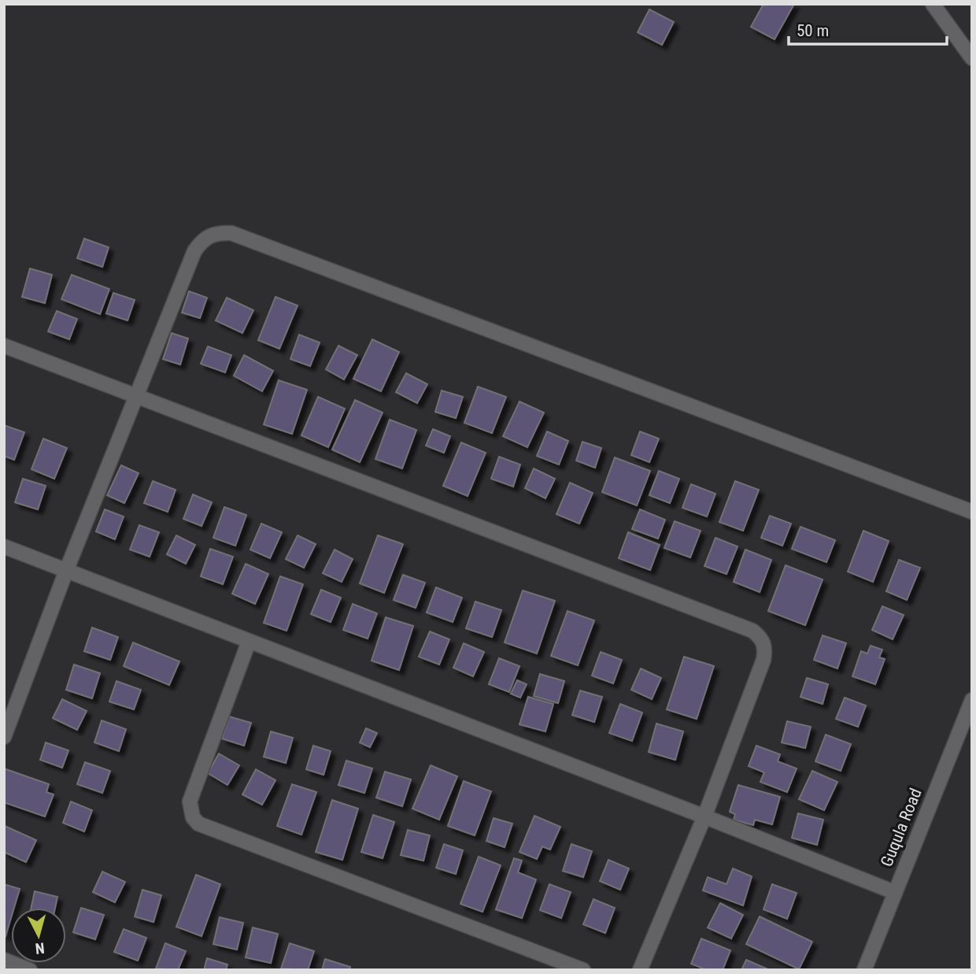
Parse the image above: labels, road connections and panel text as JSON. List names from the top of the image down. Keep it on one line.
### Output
{"streets":{"street":["Guqula Road"]},"scale_bar":"50 m","north":"bottom"}
